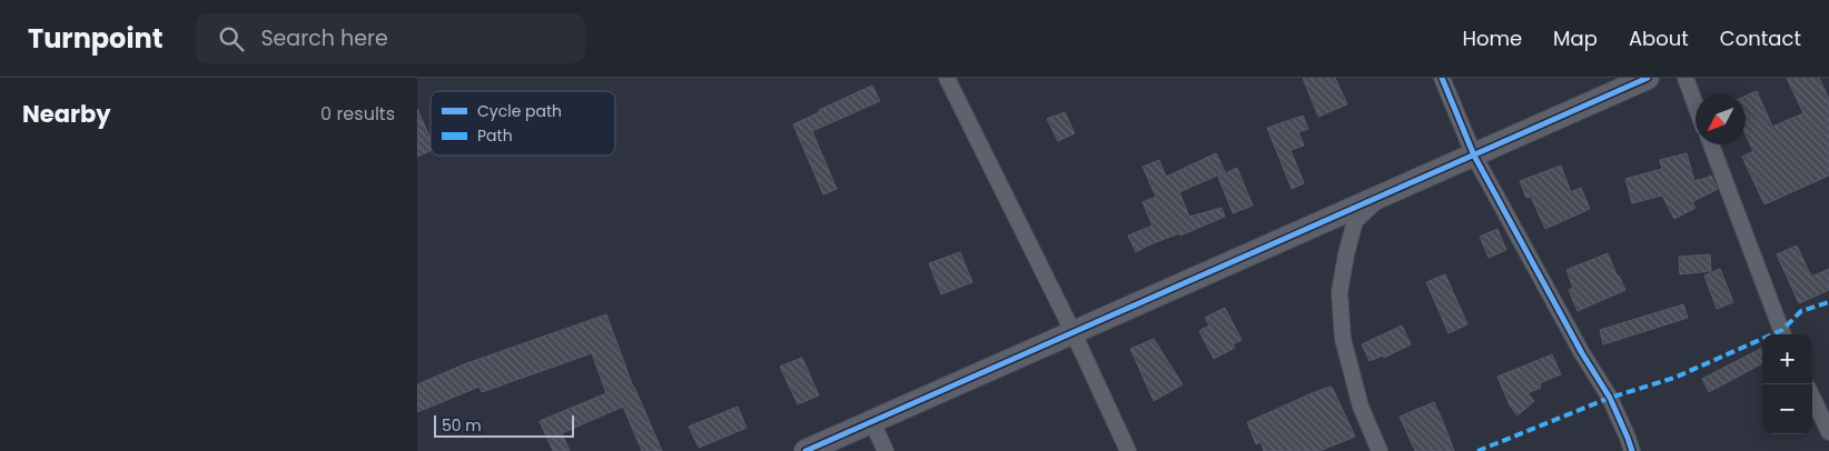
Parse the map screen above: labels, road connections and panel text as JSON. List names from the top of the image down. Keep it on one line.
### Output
{"legend":["Cycle path","Path"],"scale_bar":"50 m","north":"bottom left","page":{"header":"Turnpoint","search":"Search here","nav":["Home","Map","About","Contact"],"heading":["Nearby","0 results"],"map_buttons":["+","−"],"scale":"50 m"}}
